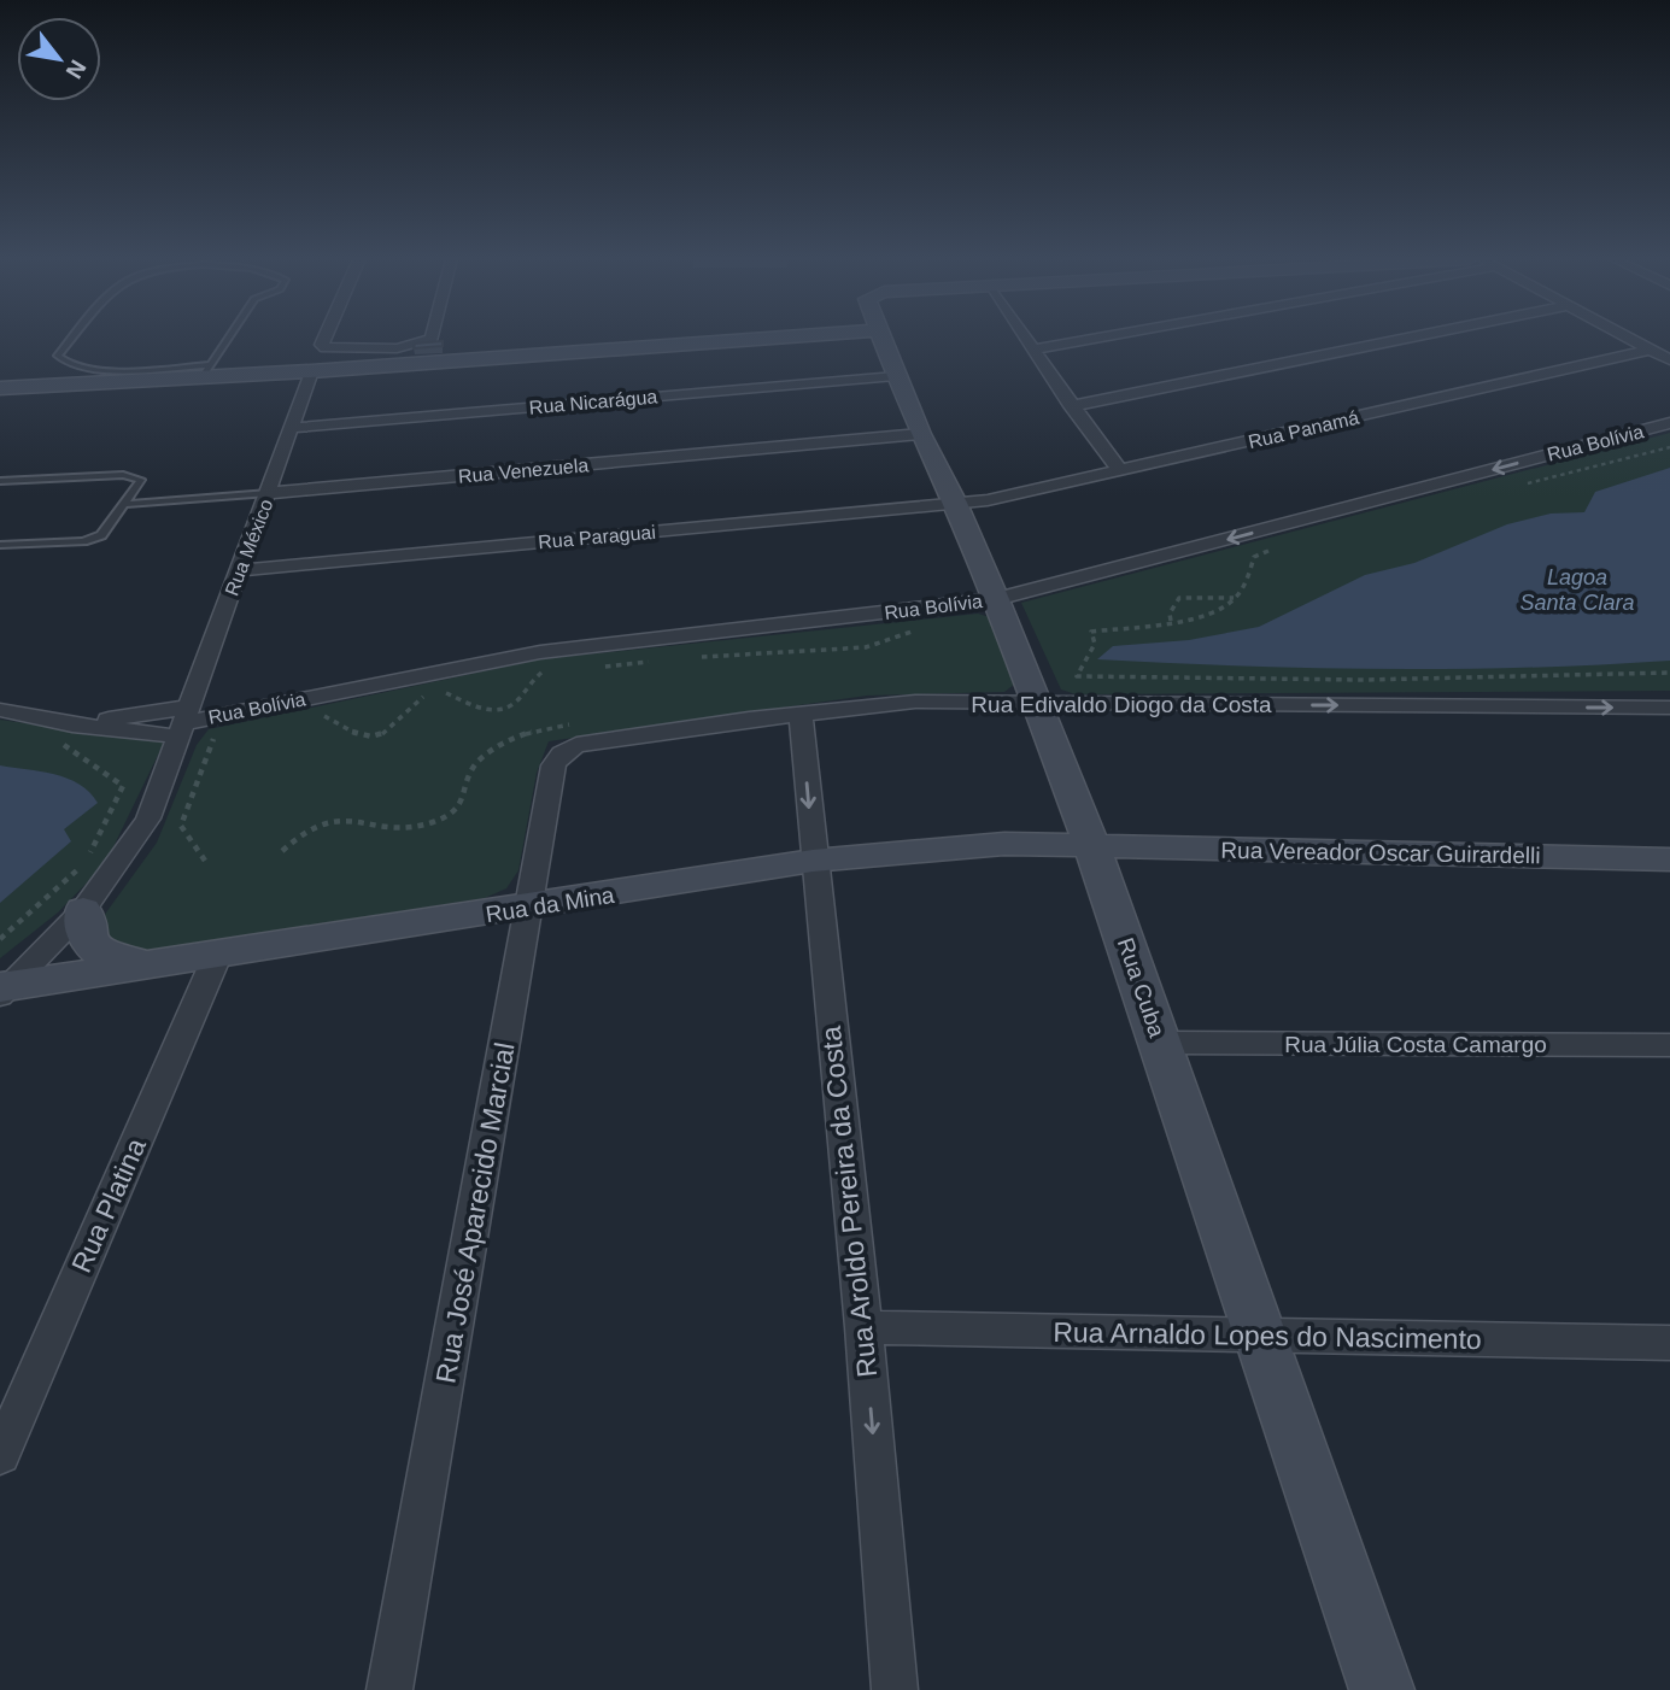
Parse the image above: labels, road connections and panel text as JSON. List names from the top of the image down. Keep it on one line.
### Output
{"streets":{"street":["Rua Nicarágua","Rua Panamá","Rua Bolívia","Rua Venezuela","Rua Paraguai","Rua México","Rua Edivaldo Diogo da Costa","Rua Vereador Oscar Guirardelli","Rua da Mina","Rua Cuba","Rua Júlia Costa Camargo","Rua Aroldo Pereira da Costa","Rua Platina","Rua José Aparecido Marcial","Rua Arnaldo Lopes do Nascimento"]},"crossings":[["Rua Nicarágua","Rua México"],["Rua Nicarágua","Rua Cuba"],["Rua Panamá","Rua Paraguai"],["Rua Panamá","Rua Cuba"],["Rua Bolívia","Rua México"],["Rua Bolívia","Rua Cuba"],["Rua Venezuela","Rua México"],["Rua Venezuela","Rua Cuba"],["Rua Paraguai","Rua México"],["Rua Paraguai","Rua Cuba"],["Rua México","Rua da Mina"],["Rua Edivaldo Diogo da Costa","Rua Cuba"],["Rua Edivaldo Diogo da Costa","Rua Aroldo Pereira da Costa"],["Rua Edivaldo Diogo da Costa","Rua José Aparecido Marcial"],["Rua Vereador Oscar Guirardelli","Rua da Mina"],["Rua Vereador Oscar Guirardelli","Rua Cuba"],["Rua da Mina","Rua Cuba"],["Rua da Mina","Rua Aroldo Pereira da Costa"],["Rua da Mina","Rua Platina"],["Rua da Mina","Rua José Aparecido Marcial"],["Rua Cuba","Rua Júlia Costa Camargo"],["Rua Cuba","Rua Arnaldo Lopes do Nascimento"],["Rua Aroldo Pereira da Costa","Rua Arnaldo Lopes do Nascimento"]],"one_way":["Rua Edivaldo Diogo da Costa","Rua Aroldo Pereira da Costa"],"water":["Lagoa Santa Clara"],"north":"bottom right"}
